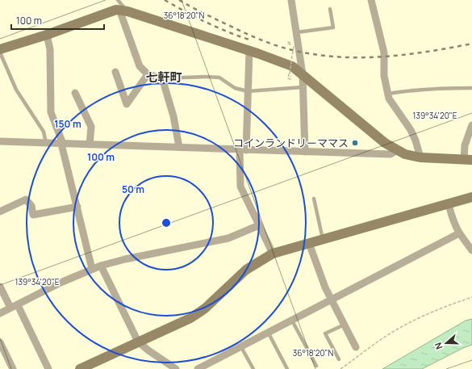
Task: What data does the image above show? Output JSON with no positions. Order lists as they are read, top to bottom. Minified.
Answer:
{"districts":["七軒町"],"places":["コインランドリーママス"],"scale_bar":"100 m","north":"left","coordinates":["36°18'20\"N","139°34'20\"E"],"rings":["150 m","100 m","50 m"]}
